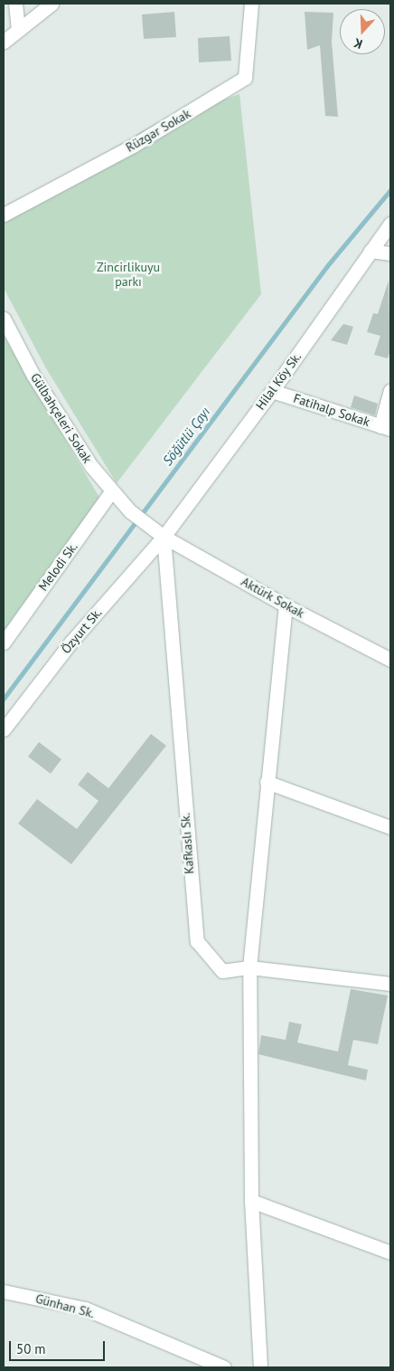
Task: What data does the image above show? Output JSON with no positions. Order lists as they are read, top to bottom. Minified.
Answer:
{"streets":{"street":["Rüzgar Sokak","Hilal Köy Sk.","Fatihalp Sokak","Gülbahçeleri Sokak","Melodi Sk.","Aktürk Sokak","Özyurt Sk.","Kafkaslı Sk.","Günhan Sk."]},"crossings":[["Hilal Köy Sk.","Fatihalp Sokak"],["Hilal Köy Sk.","Aktürk Sokak"],["Hilal Köy Sk.","Özyurt Sk."],["Hilal Köy Sk.","Kafkaslı Sk."],["Gülbahçeleri Sokak","Melodi Sk."],["Gülbahçeleri Sokak","Aktürk Sokak"],["Aktürk Sokak","Özyurt Sk."],["Aktürk Sokak","Kafkaslı Sk."],["Özyurt Sk.","Kafkaslı Sk."]],"water":["Söğütlü Çayı"],"parks":["Zincirlikuyu parkı"],"scale_bar":"50 m","north":"bottom"}
